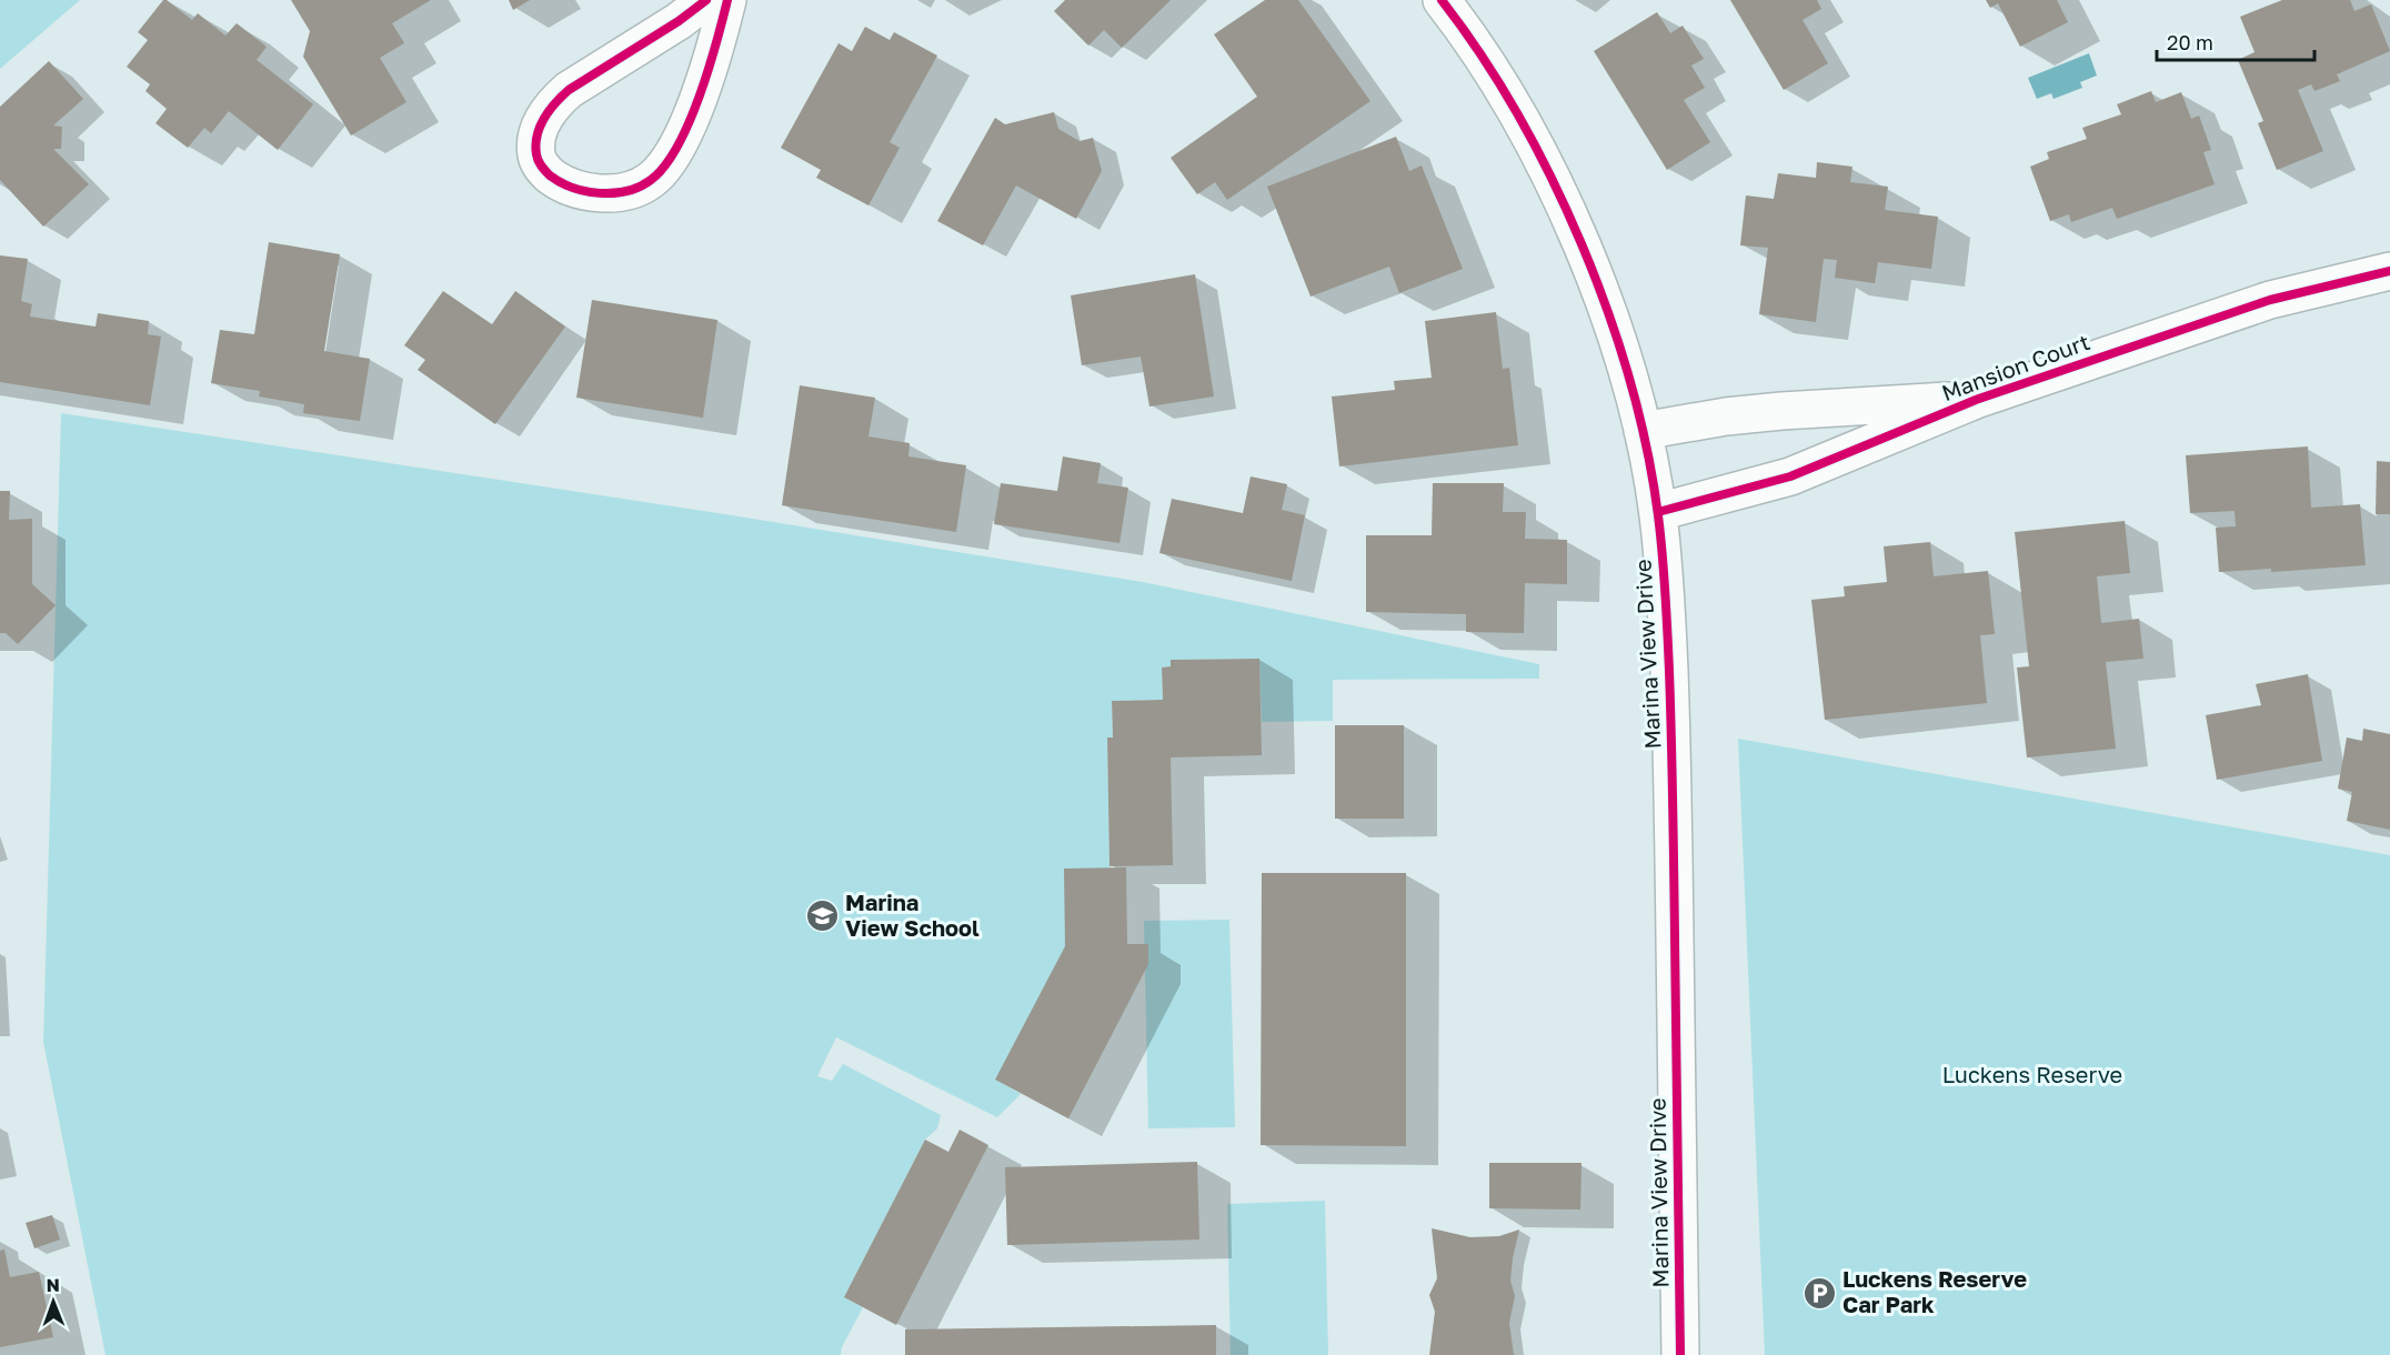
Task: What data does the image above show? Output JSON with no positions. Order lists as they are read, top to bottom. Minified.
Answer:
{"streets":{"street":["Mansion Court","Marina View Drive"]},"crossings":[["Mansion Court","Marina View Drive"]],"parks":["Luckens Reserve"],"places":{"school or university":["Marina View School"],"parking":["Luckens Reserve Car Park"]},"scale_bar":"20 m","north":"top"}
